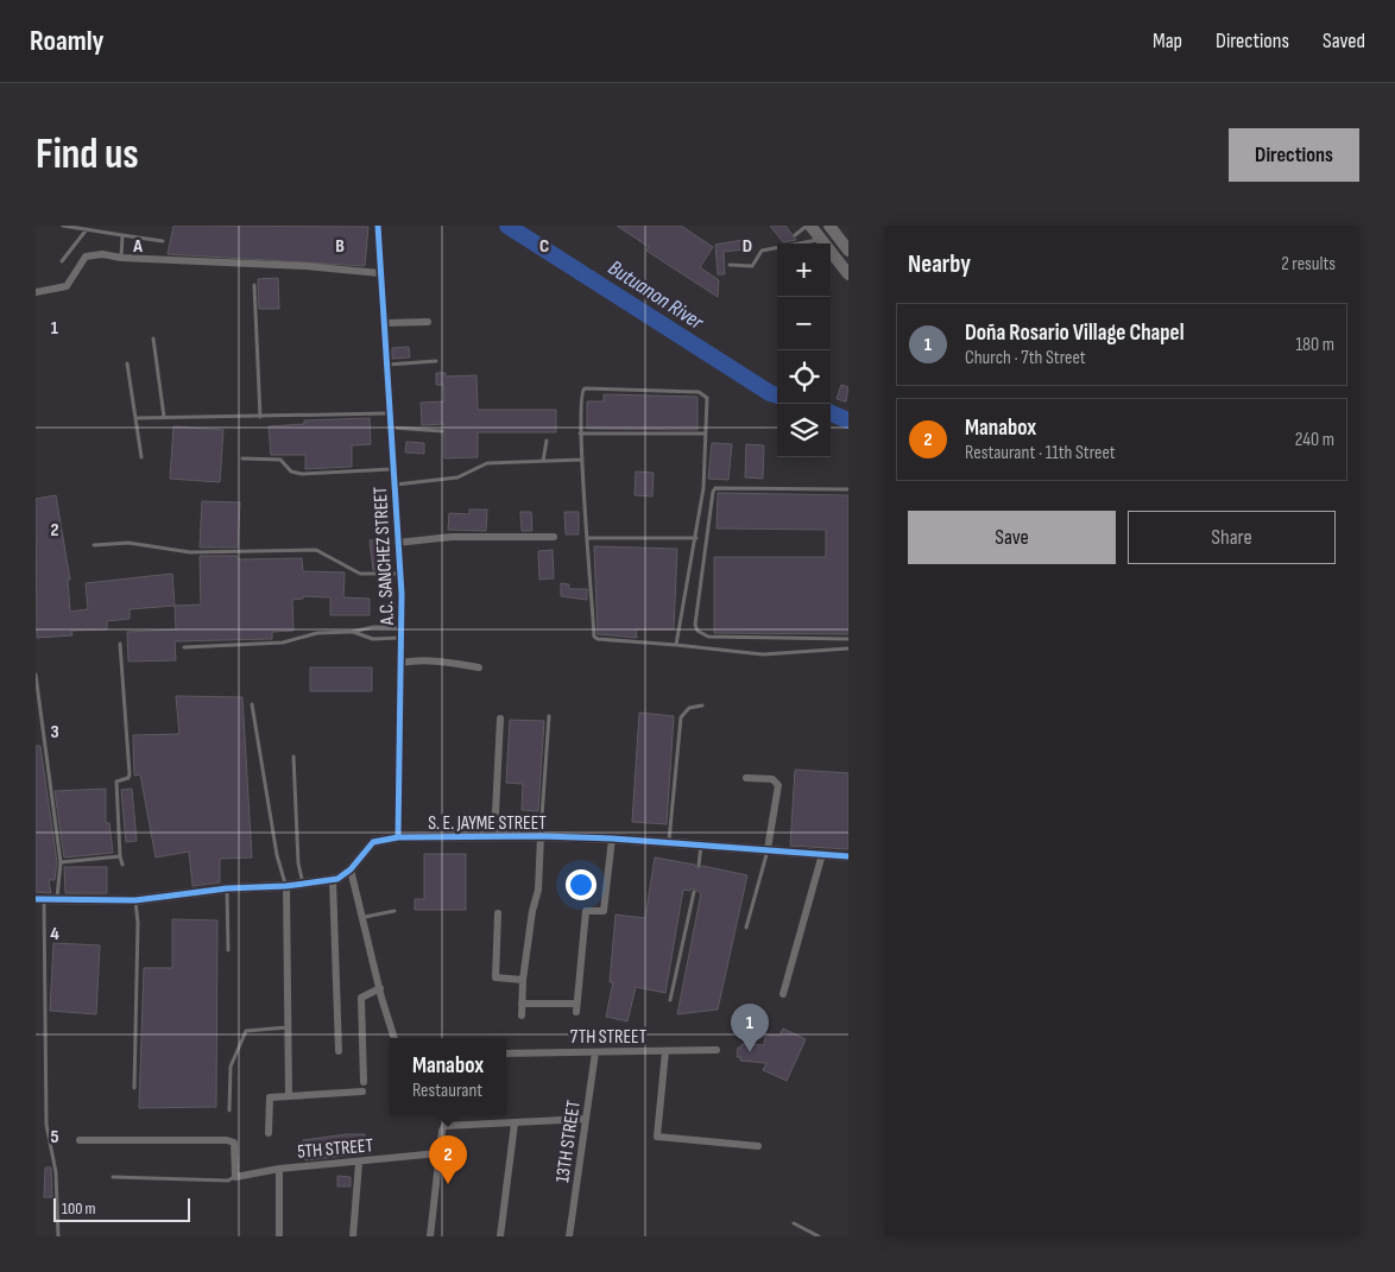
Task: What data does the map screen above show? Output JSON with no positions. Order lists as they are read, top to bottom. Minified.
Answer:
{"streets":{"street":["A.C. SANCHEZ STREET","S. E. JAYME STREET","7TH STREET","13TH STREET","5TH STREET"]},"crossings":[["A.C. SANCHEZ STREET","S. E. JAYME STREET"],["7TH STREET","13TH STREET"]],"water":["Butuanon River"],"scale_bar":"100 m","page":{"header":"Roamly","nav":["Map","Directions","Saved"],"buttons":["Directions",["Save","Share"]],"title":"Find us","heading":["Nearby","2 results"],"map_buttons":["+","−"],"list":[{"mark":"1","name":"Doña Rosario Village Chapel","note":"Church · 7th Street","value":"180 m"},{"mark":"2","name":"Manabox","note":"Restaurant · 11th Street","value":"240 m"}],"pins":["1","2"],"popup":["Manabox","Restaurant"],"scale":"100 m"},"grid":{"columns":["A","B","C","D"],"rows":["1","2","3","4","5"]}}
